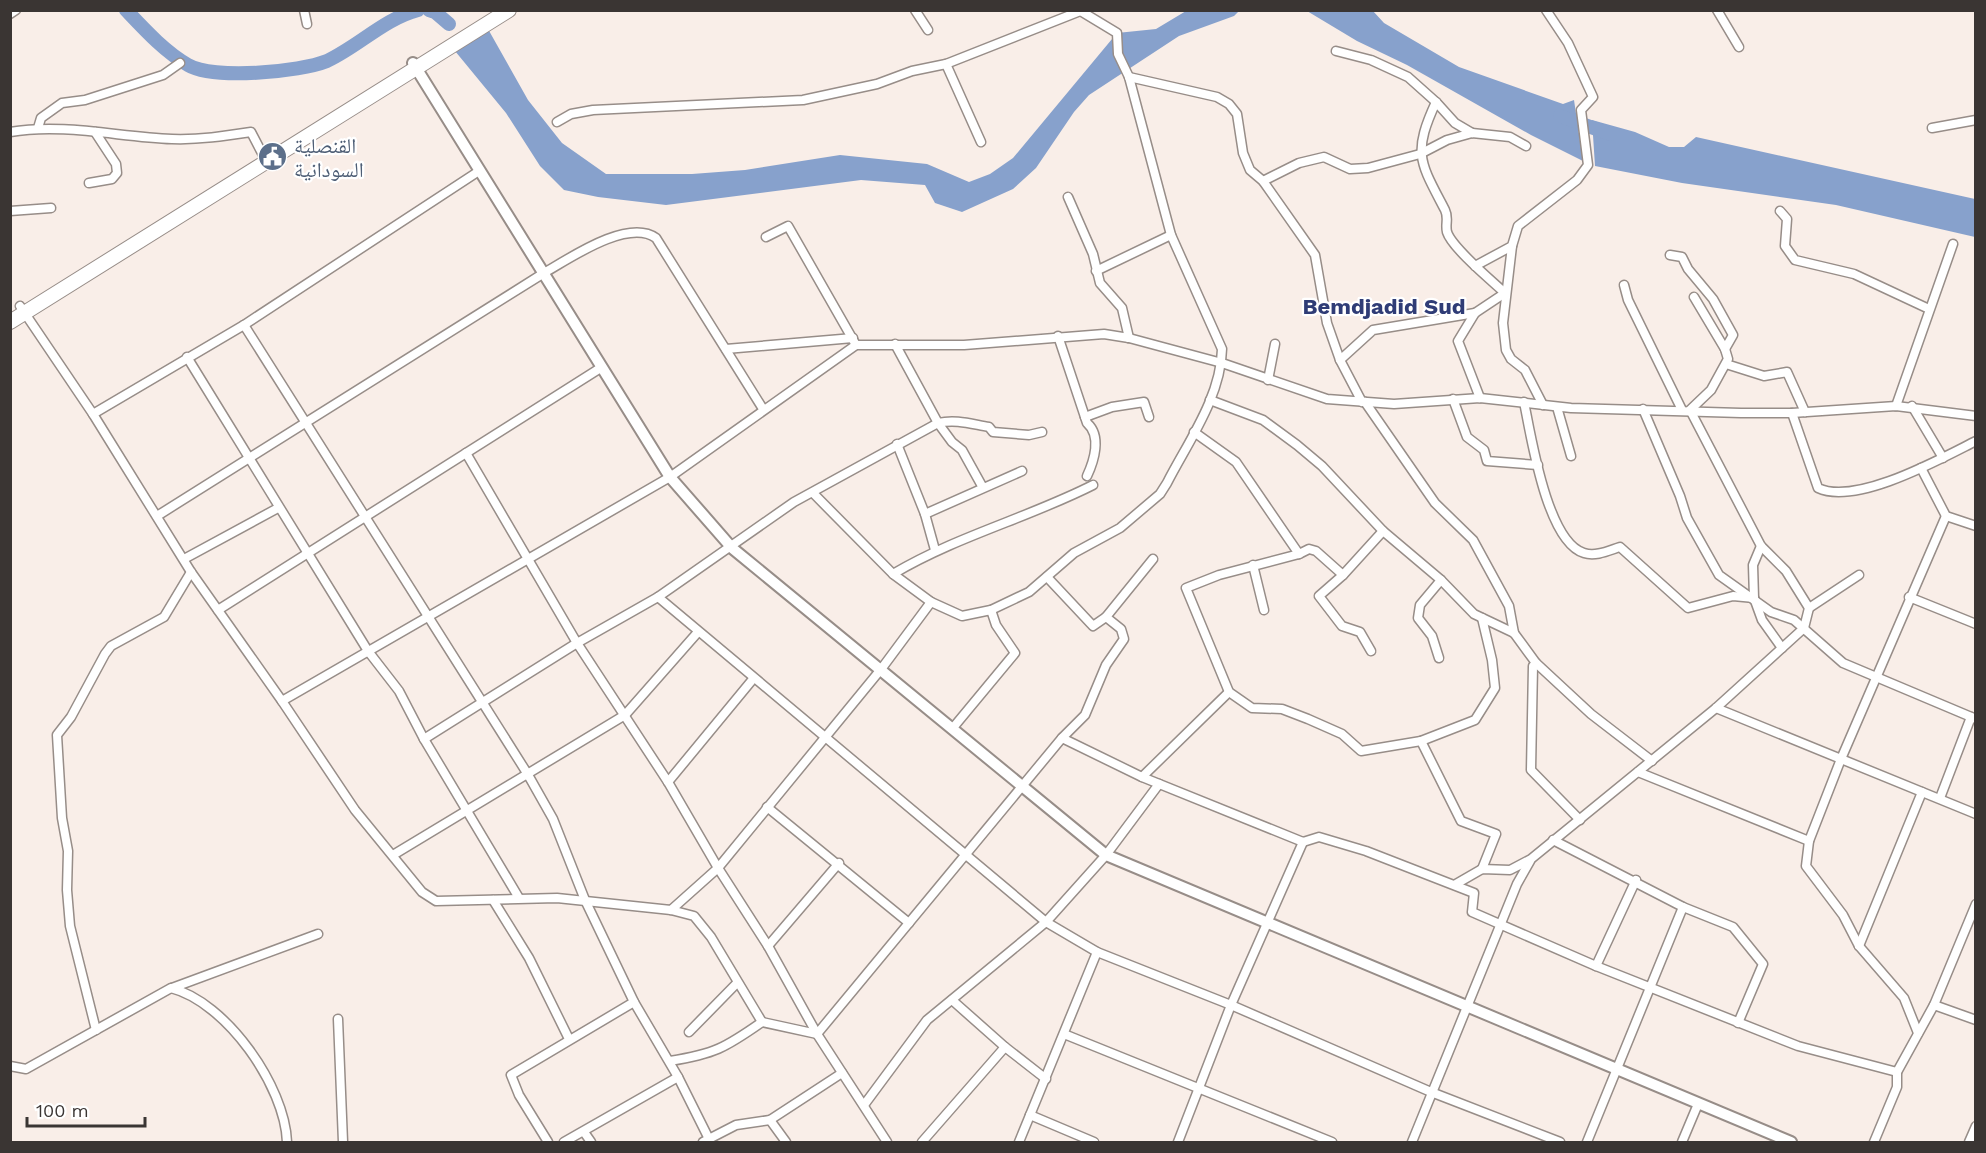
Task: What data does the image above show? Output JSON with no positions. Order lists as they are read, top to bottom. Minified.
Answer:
{"districts":["Bemdjadid Sud"],"places":{"public building":["القنصلية السودانية"]},"scale_bar":"100 m"}
